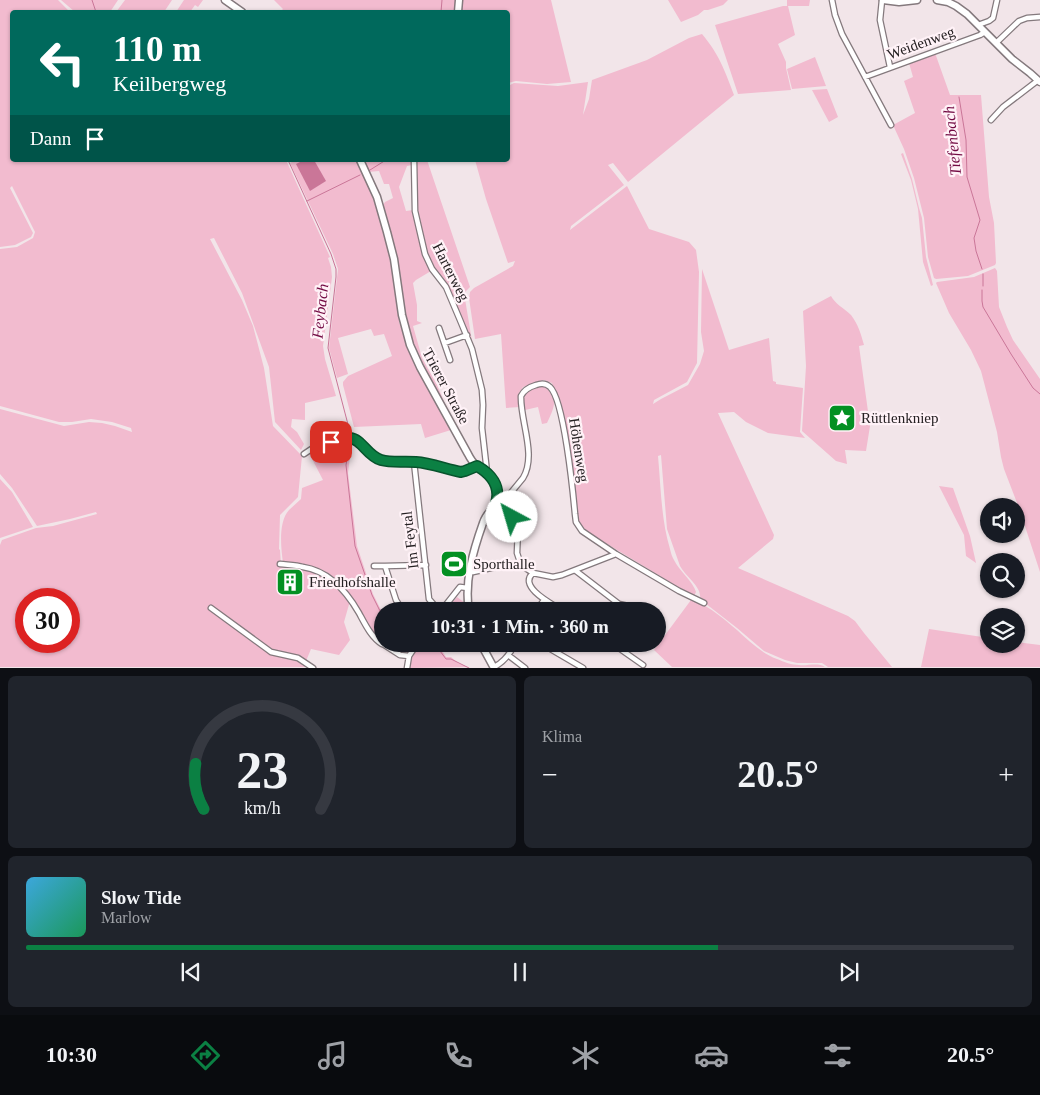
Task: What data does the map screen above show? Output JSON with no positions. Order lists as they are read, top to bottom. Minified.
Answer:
{"streets":{"main road":["Trierer Straße"],"street":["Weidenweg","Harterweg","Höhenweg","Im Feytal"]},"crossings":[["Harterweg","Trierer Straße"]],"water":["Tiefenbach","Feybach"],"places":{"place":["Rüttlenkniep"],"sports":["Sporthalle"],"building":["Friedhofshalle"]},"page":{"turn":["110 m","Keilbergweg"],"then":"Dann","limit":"30","trip":"10:31 · 1 Min. · 360 m","tile":"Klima","heat":["−","20.5°","+"],"song":["Slow Tide","Marlow"],"tabs":["10:30","20.5°"],"gauge":["23","km/h"]}}
